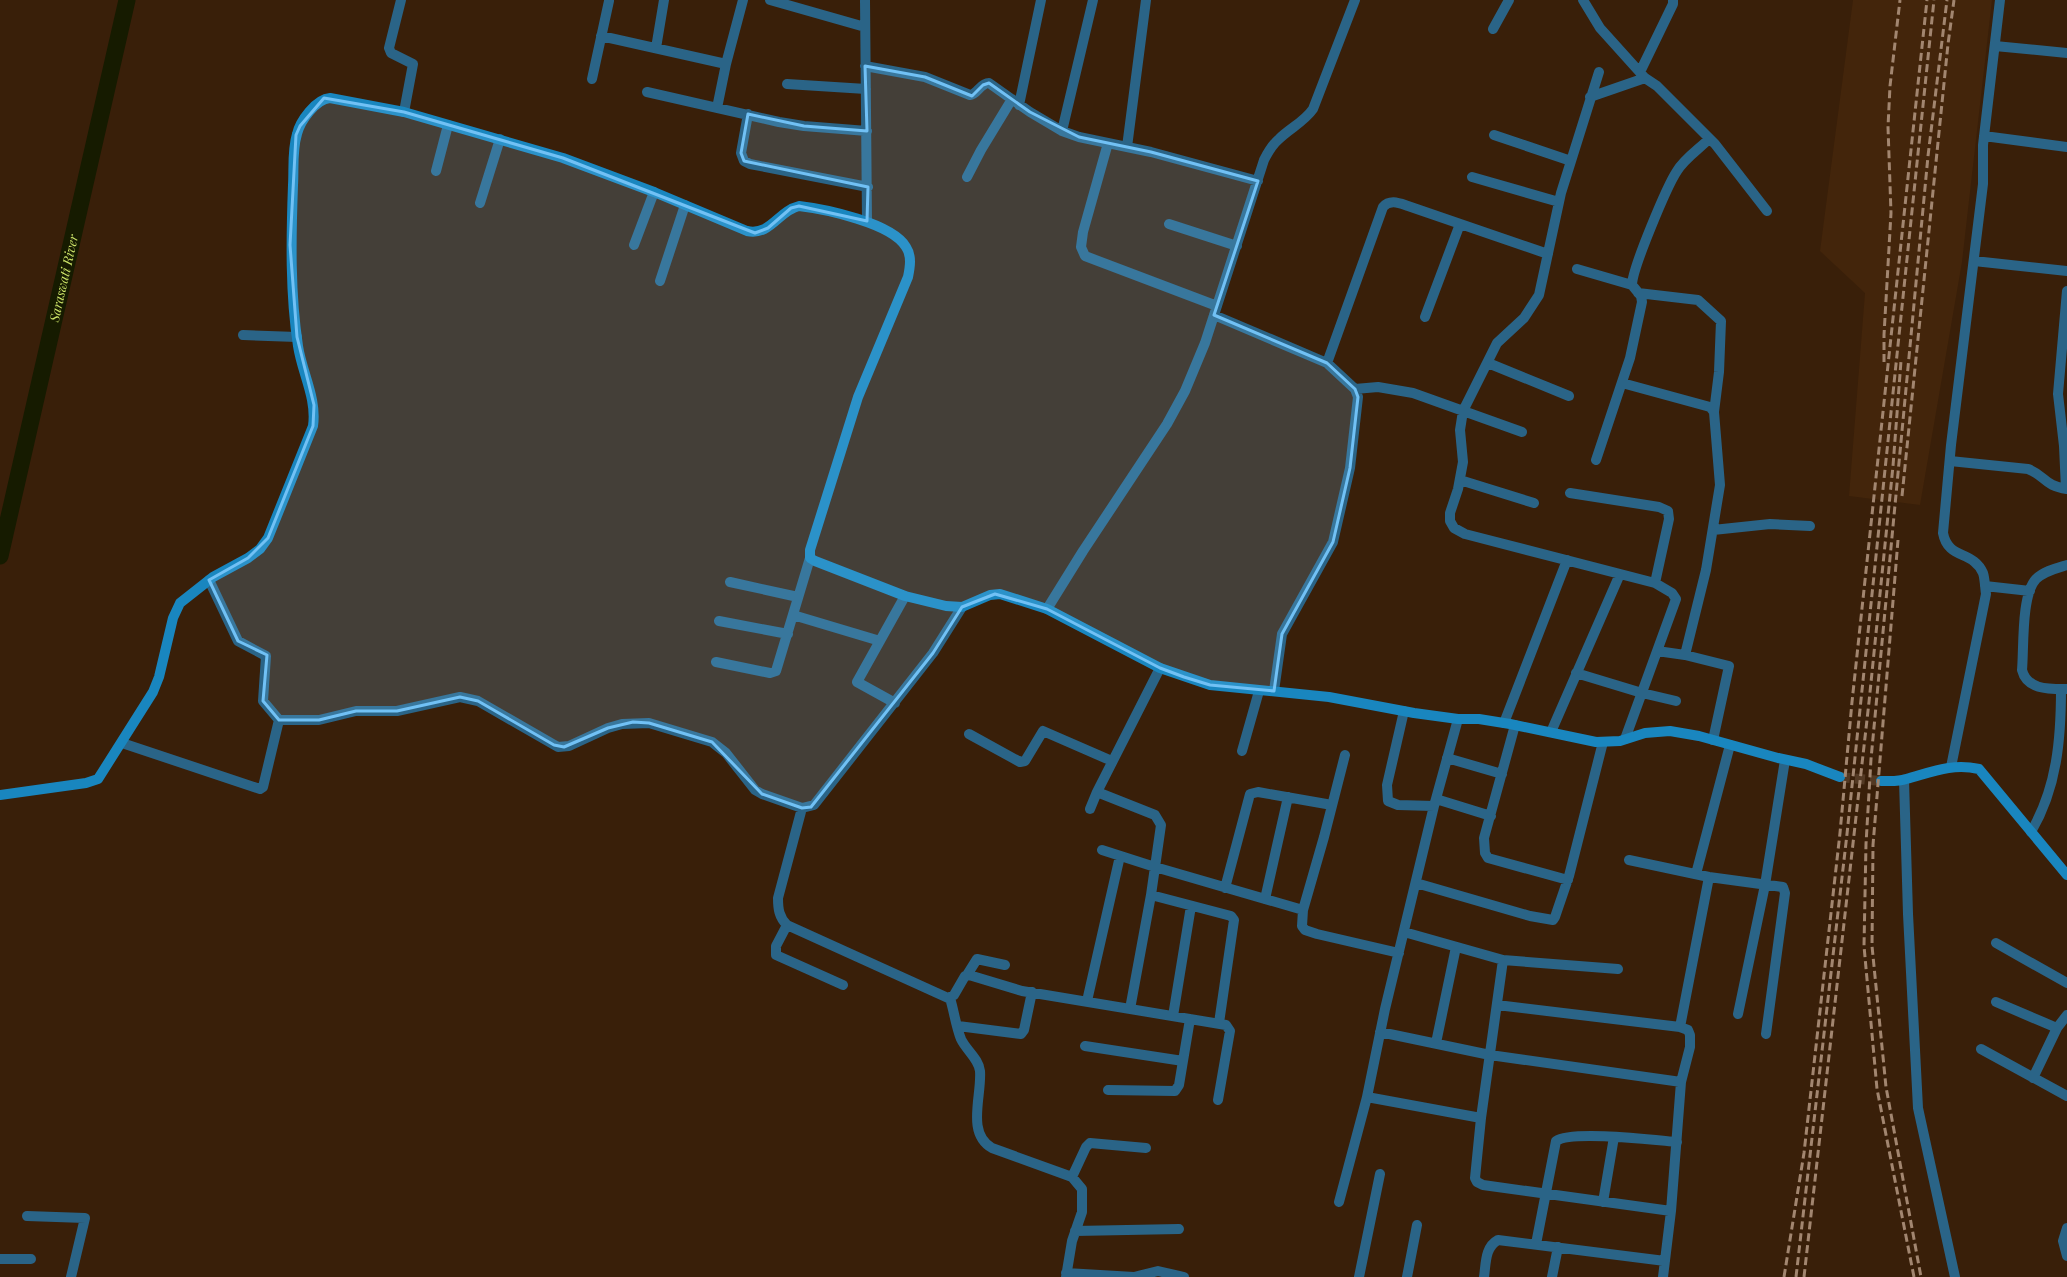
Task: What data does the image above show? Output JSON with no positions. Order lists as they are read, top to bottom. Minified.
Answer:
{"water":["Saraswati River"]}
